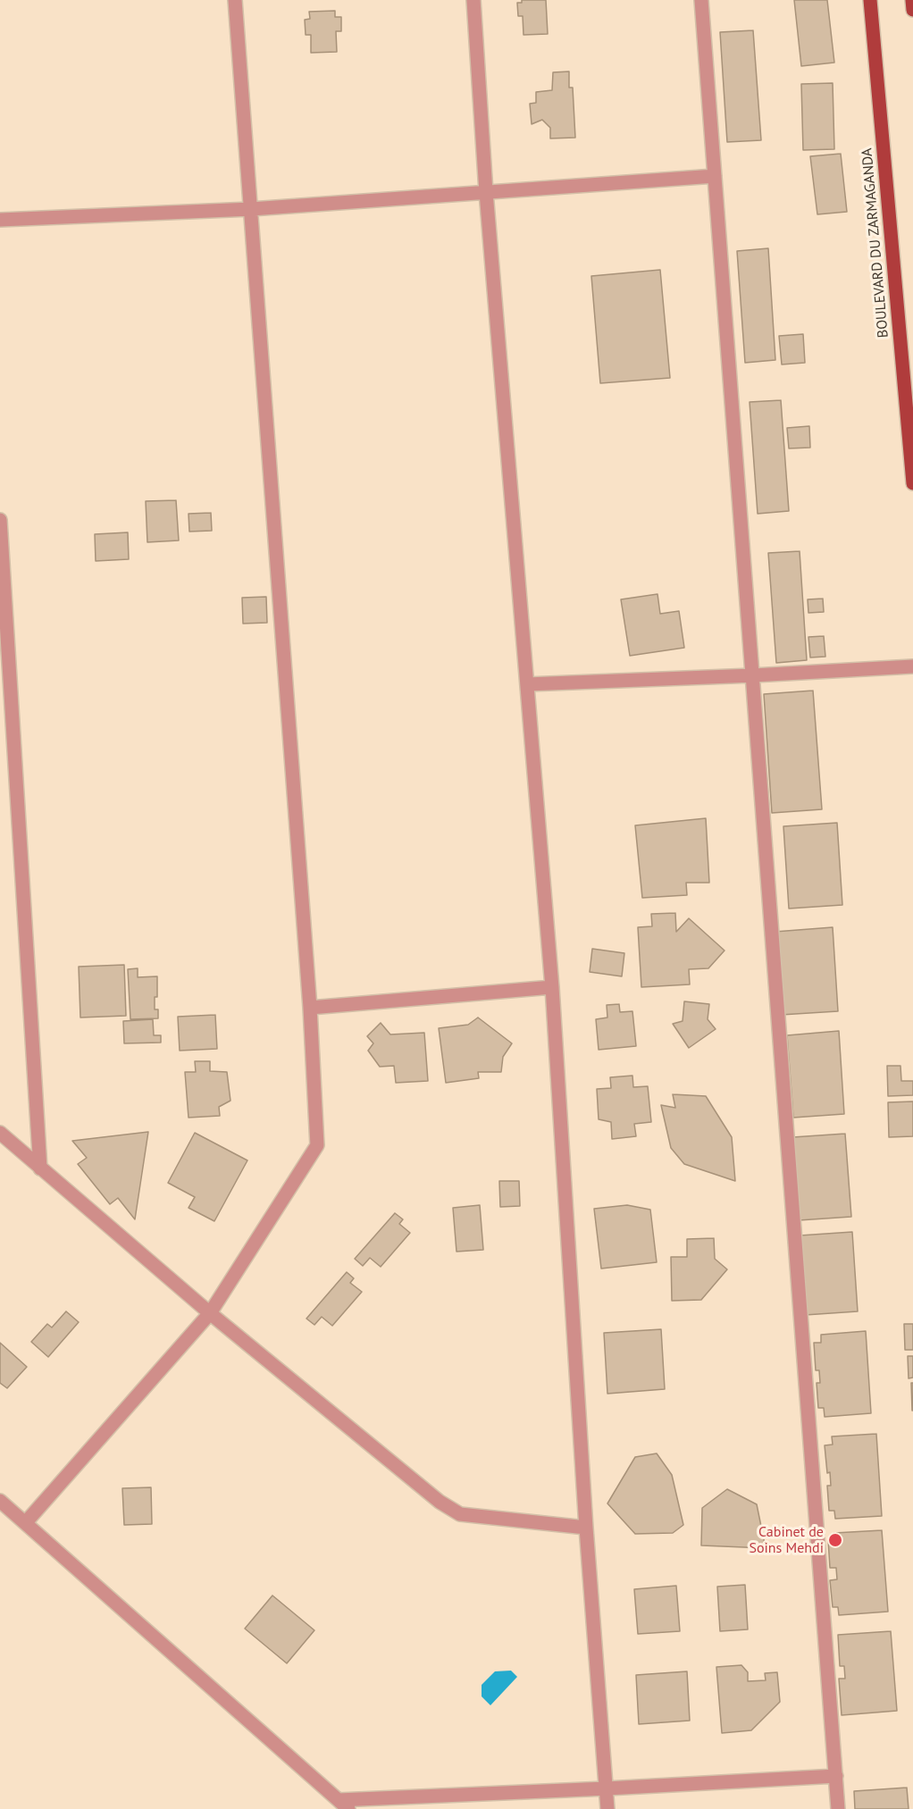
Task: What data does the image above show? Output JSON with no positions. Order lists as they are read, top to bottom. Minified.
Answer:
{"streets":{"main road":["BOULEVARD DU ZARMAGANDA"]},"places":["Cabinet de Soins Mehdi"]}
